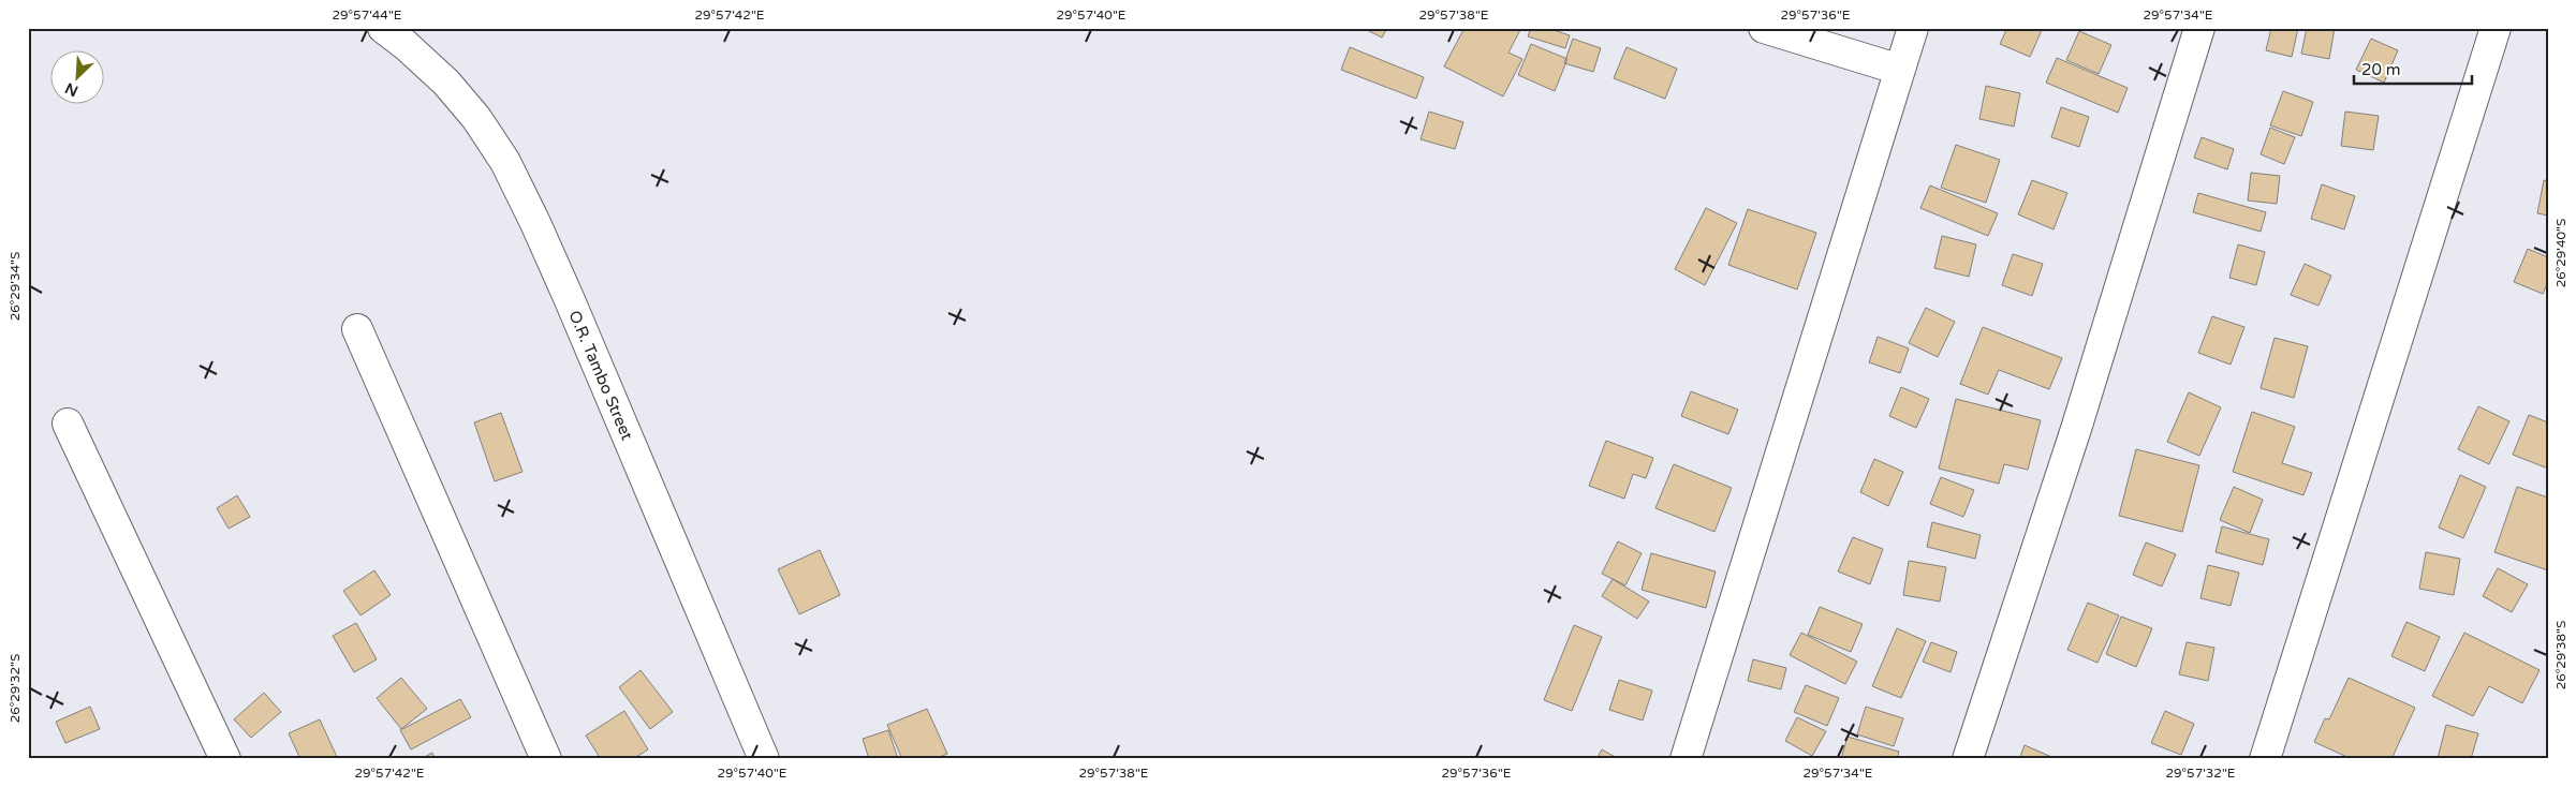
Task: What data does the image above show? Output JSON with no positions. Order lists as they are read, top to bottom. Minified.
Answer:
{"streets":{"street":["O.R. Tambo Street"]},"scale_bar":"20 m","north":"bottom left","coordinates":["29°57'44\"E","29°57'42\"E","29°57'40\"E","29°57'38\"E","29°57'36\"E","29°57'34\"E","26°29'40\"S","26°29'34\"S","26°29'38\"S","26°29'32\"S","29°57'32\"E"]}
